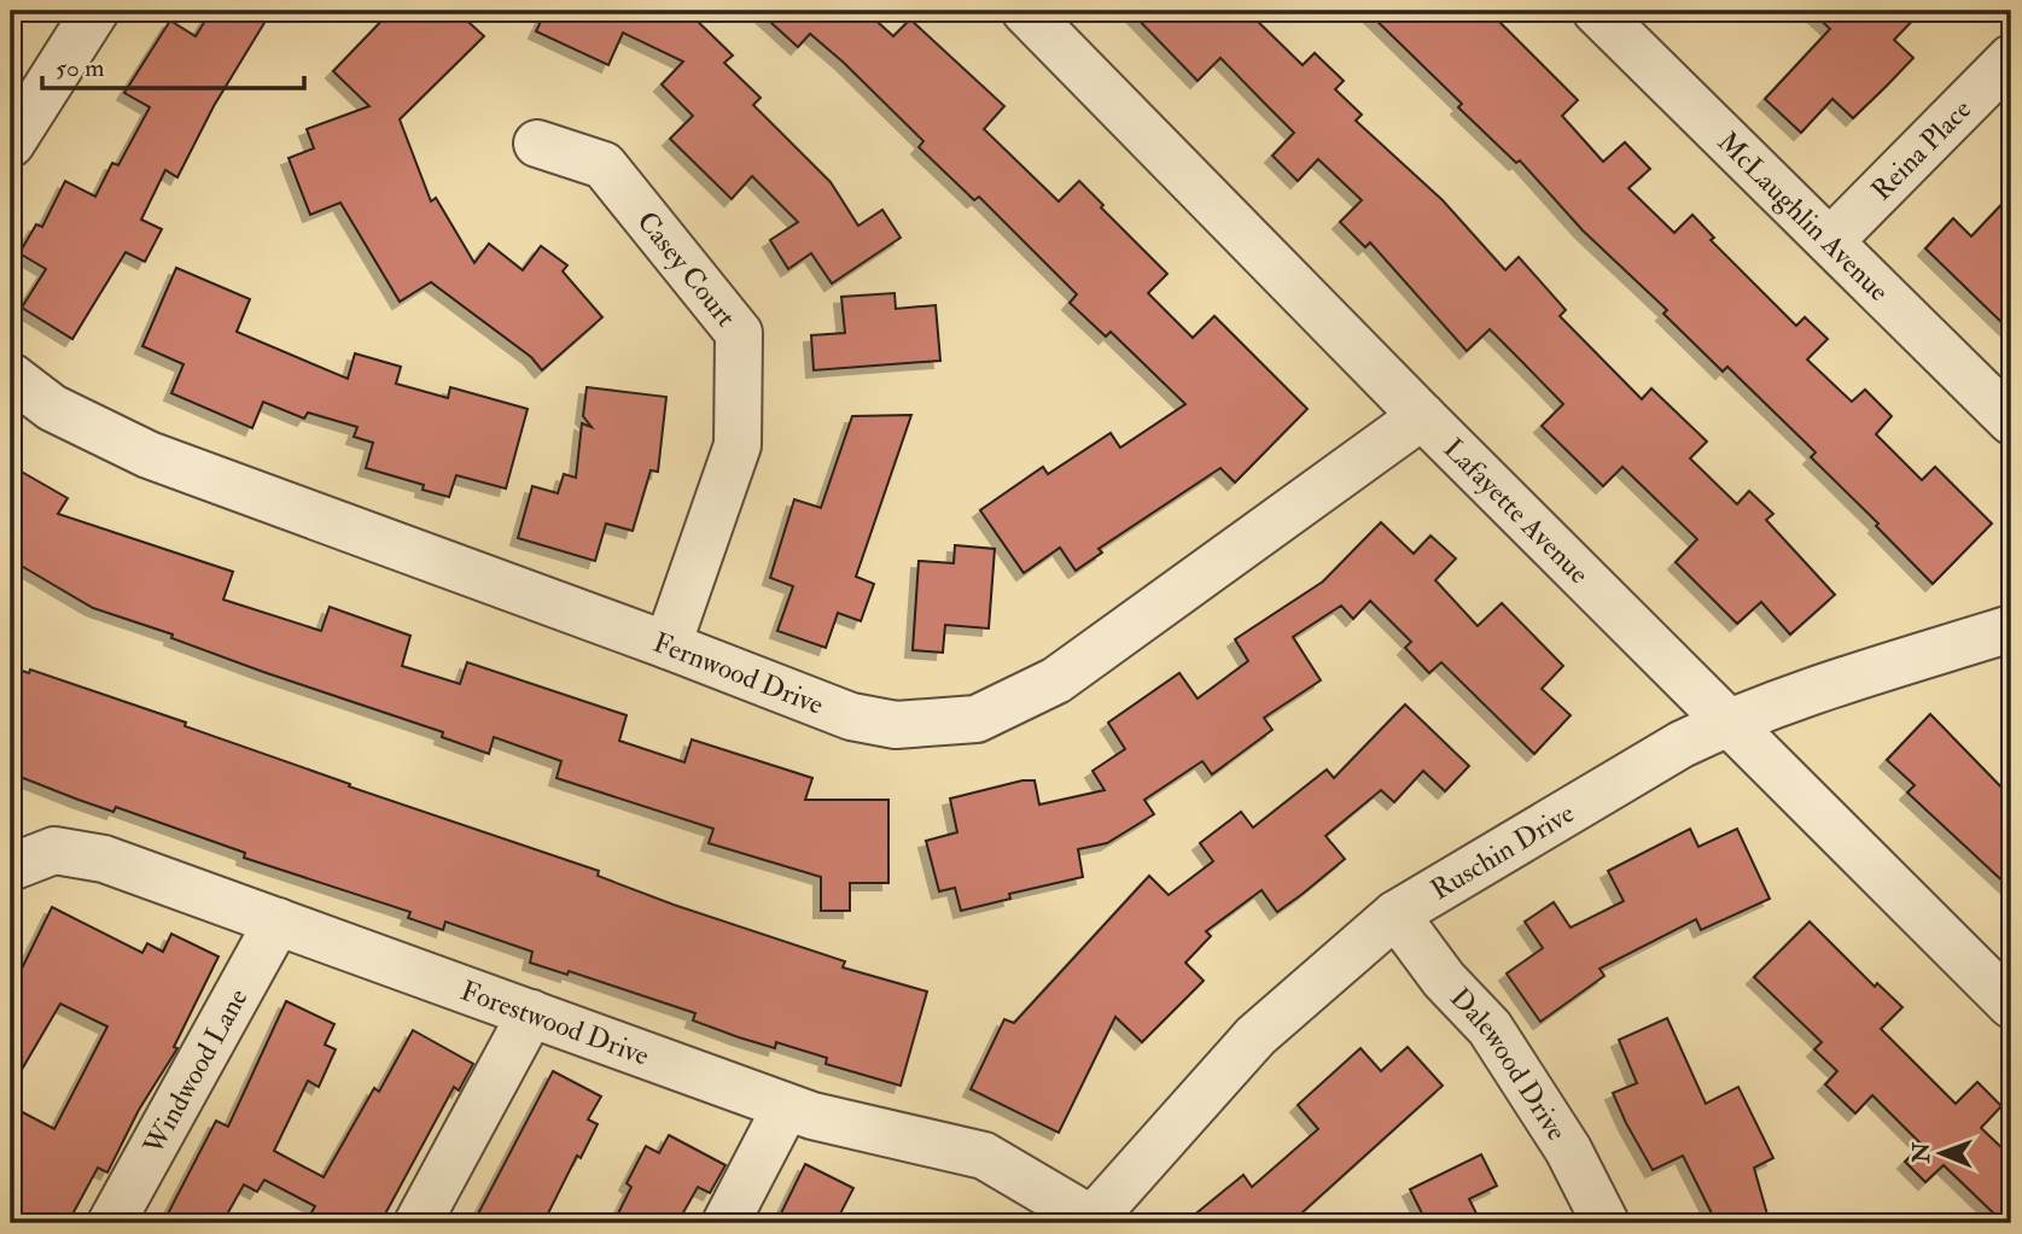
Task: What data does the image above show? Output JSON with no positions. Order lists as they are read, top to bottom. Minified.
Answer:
{"streets":{"street":["Reina Place","McLaughlin Avenue","Casey Court","Lafayette Avenue","Fernwood Drive","Ruschin Drive","Forestwood Drive","Dalewood Drive","Windwood Lane"]},"crossings":[["Reina Place","McLaughlin Avenue"],["Casey Court","Fernwood Drive"],["Lafayette Avenue","Fernwood Drive"],["Lafayette Avenue","Ruschin Drive"],["Ruschin Drive","Forestwood Drive"],["Ruschin Drive","Dalewood Drive"],["Forestwood Drive","Windwood Lane"]],"scale_bar":"50 m","north":"left"}
